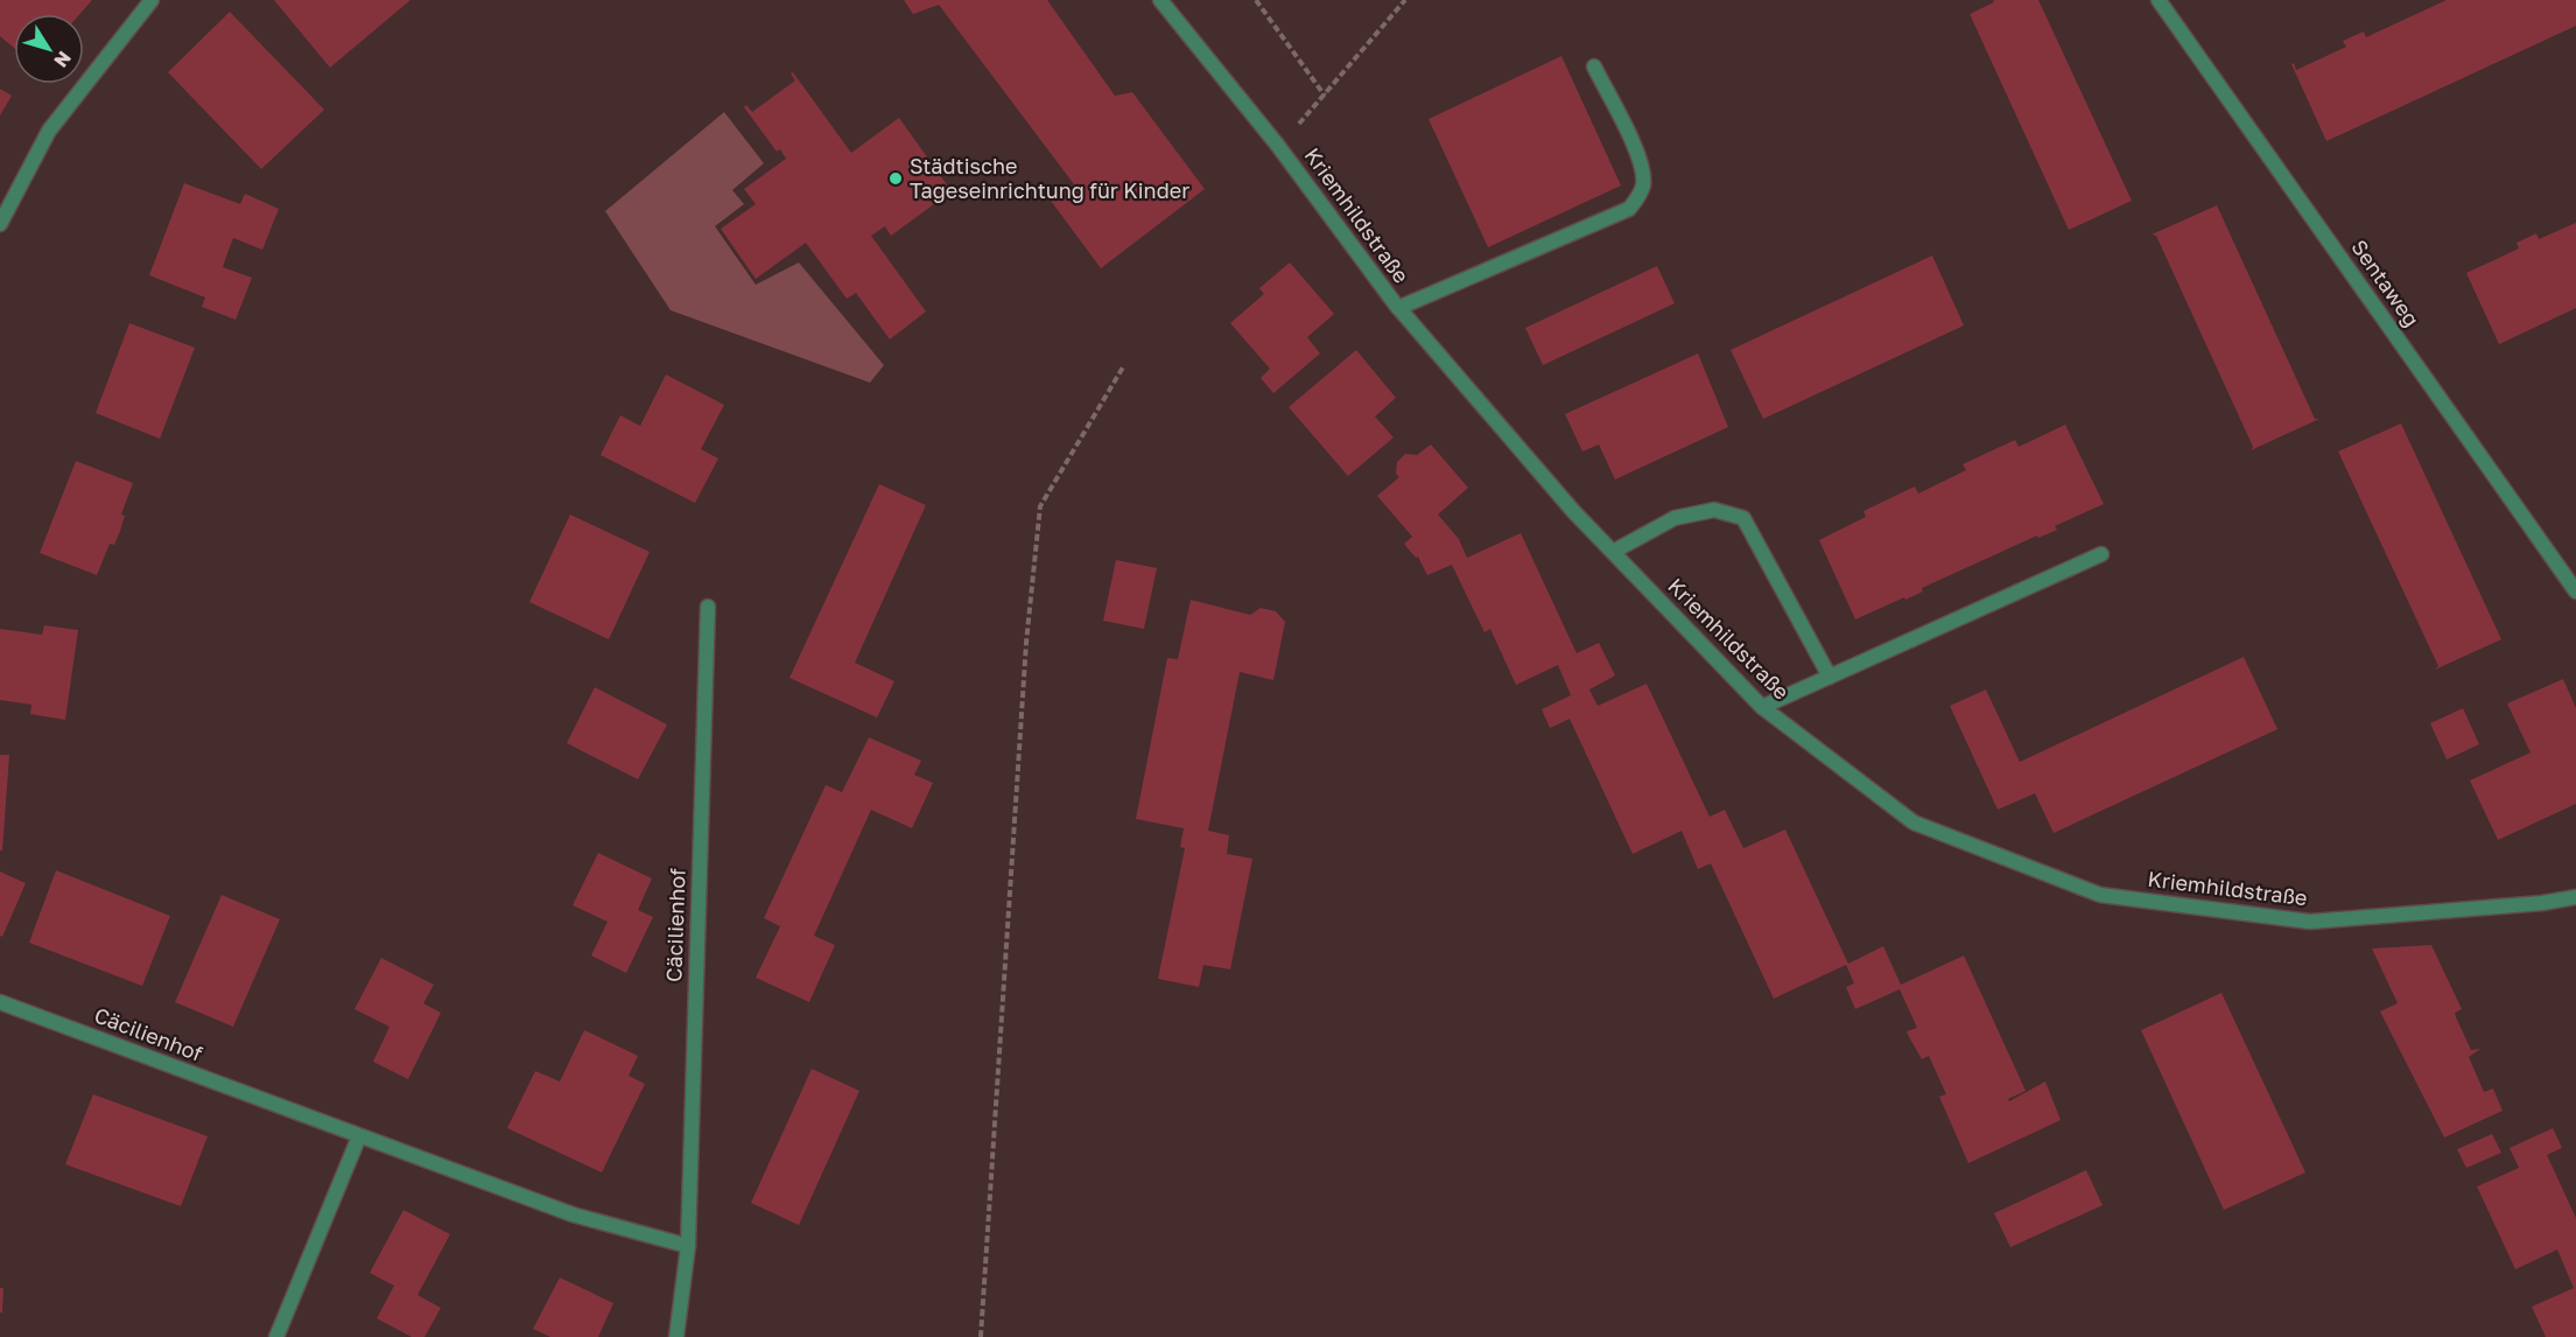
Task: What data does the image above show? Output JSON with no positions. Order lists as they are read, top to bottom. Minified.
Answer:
{"streets":{"street":["Kriemhildstraße","Sentaweg","Cäcilienhof"]},"places":["Städtische Tageseinrichtung für Kinder"],"north":"bottom right"}
